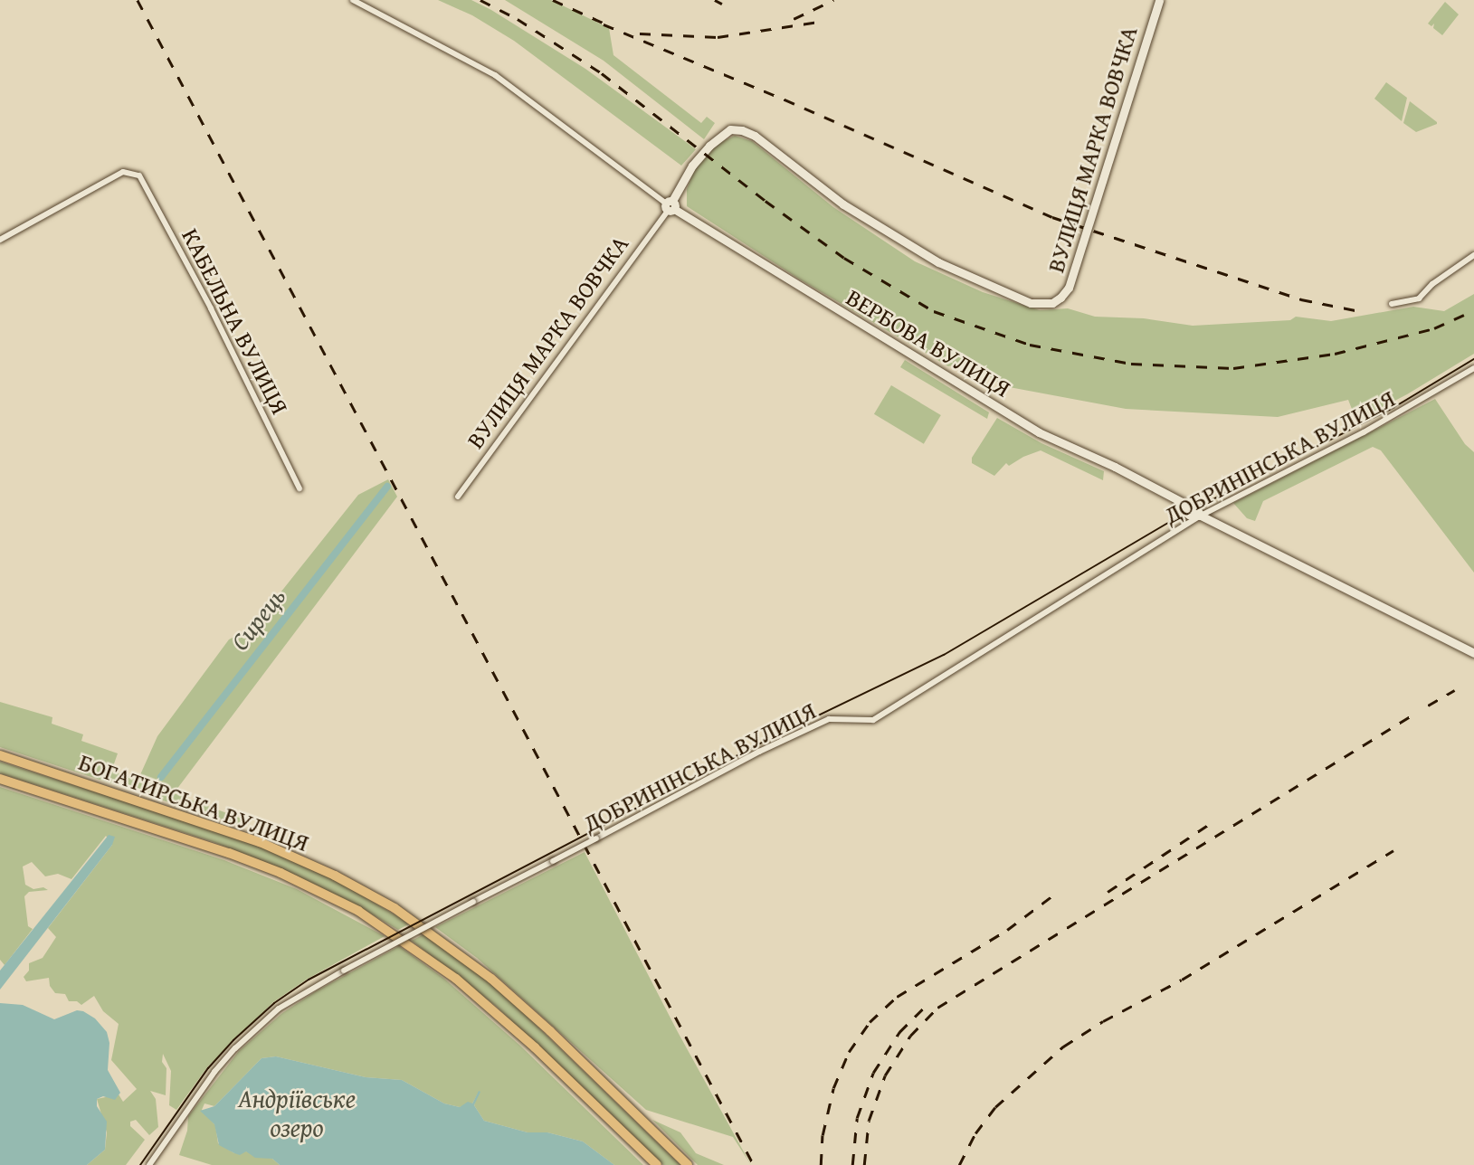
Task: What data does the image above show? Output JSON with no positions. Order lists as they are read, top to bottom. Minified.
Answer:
{"streets":{"main road":["ВУЛИЦЯ МАРКА ВОВЧКА","ВЕРБОВА ВУЛИЦЯ","БОГАТИРСЬКА ВУЛИЦЯ"],"street":["КАБЕЛЬНА ВУЛИЦЯ","ДОБРИНІНСЬКА ВУЛИЦЯ"]},"crossings":[["ВУЛИЦЯ МАРКА ВОВЧКА","ВЕРБОВА ВУЛИЦЯ"],["ВЕРБОВА ВУЛИЦЯ","ДОБРИНІНСЬКА ВУЛИЦЯ"]],"water":["Сирець","Андріївське озеро"]}
